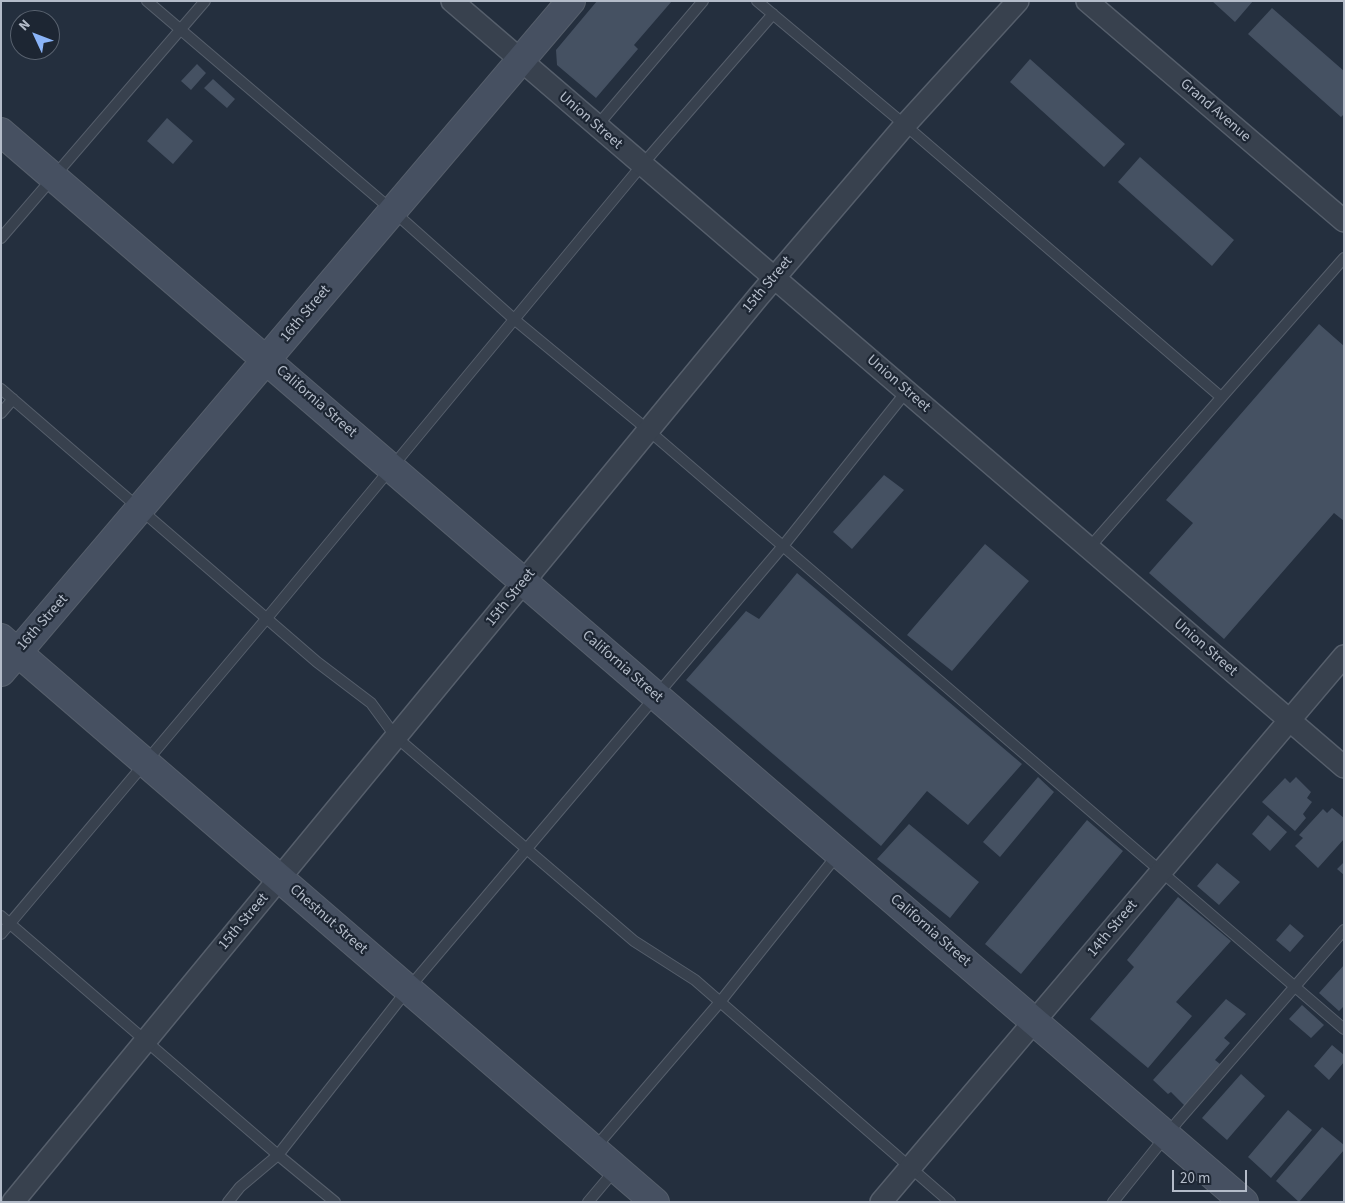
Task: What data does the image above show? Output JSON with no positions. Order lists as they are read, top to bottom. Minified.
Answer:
{"streets":{"street":["Grand Avenue","Union Street","15th Street","16th Street","California Street","Chestnut Street","14th Street"]},"crossings":[["Union Street","15th Street"],["Union Street","16th Street"],["Union Street","14th Street"],["15th Street","California Street"],["15th Street","Chestnut Street"],["16th Street","California Street"],["16th Street","Chestnut Street"],["California Street","14th Street"]],"scale_bar":"20 m","north":"top left"}
